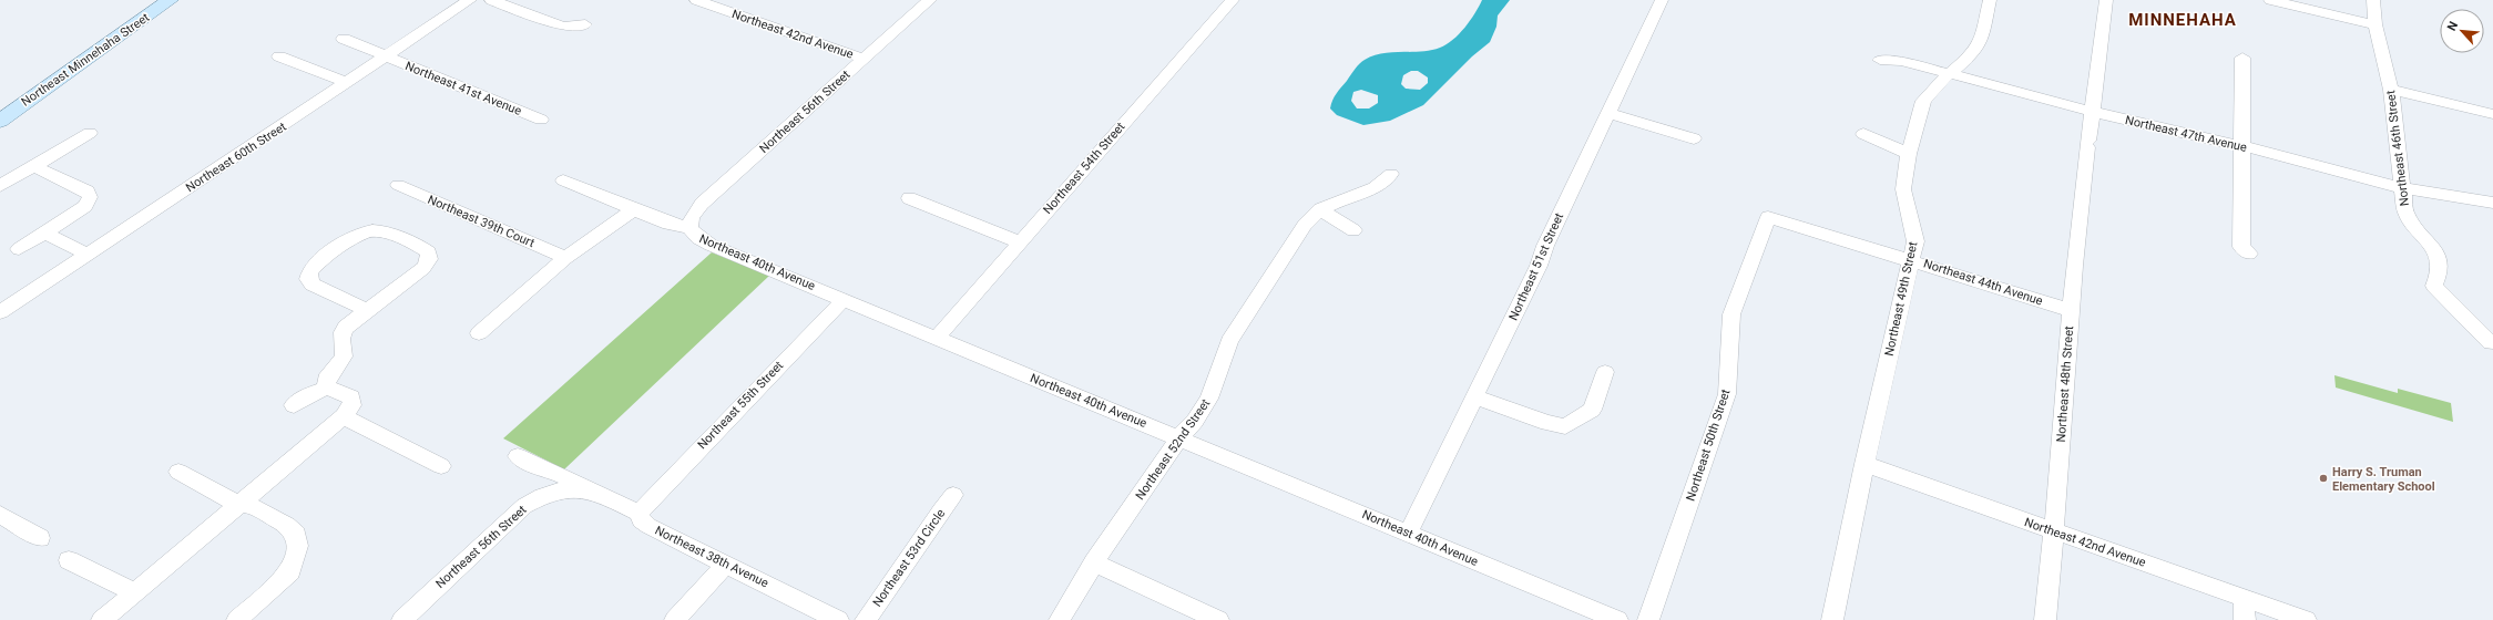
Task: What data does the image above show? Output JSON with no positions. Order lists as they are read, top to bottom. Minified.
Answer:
{"streets":{"main road":["Northeast Minnehaha Street"],"street":["Northeast 42nd Avenue","Northeast 41st Avenue","Northeast 56th Street","Northeast 47th Avenue","Northeast 46th Street","Northeast 60th Street","Northeast 54th Street","Northeast 39th Court","Northeast 40th Avenue","Northeast 51st Street","Northeast 44th Avenue","Northeast 49th Street","Northeast 48th Street","Northeast 55th Street","Northeast 50th Street","Northeast 52nd Street","Northeast 38th Avenue","Northeast 53rd Circle"]},"crossings":[["Northeast 42nd Avenue","Northeast 56th Street"],["Northeast 42nd Avenue","Northeast 49th Street"],["Northeast 42nd Avenue","Northeast 48th Street"],["Northeast 41st Avenue","Northeast 60th Street"],["Northeast 56th Street","Northeast 40th Avenue"],["Northeast 56th Street","Northeast 38th Avenue"],["Northeast 47th Avenue","Northeast 46th Street"],["Northeast 47th Avenue","Northeast 49th Street"],["Northeast 47th Avenue","Northeast 48th Street"],["Northeast 54th Street","Northeast 40th Avenue"],["Northeast 40th Avenue","Northeast 51st Street"],["Northeast 40th Avenue","Northeast 55th Street"],["Northeast 40th Avenue","Northeast 52nd Street"],["Northeast 44th Avenue","Northeast 49th Street"],["Northeast 44th Avenue","Northeast 48th Street"],["Northeast 44th Avenue","Northeast 50th Street"],["Northeast 55th Street","Northeast 38th Avenue"]],"districts":["MINNEHAHA"],"places":["Harry S. Truman Elementary School"],"north":"top left"}
